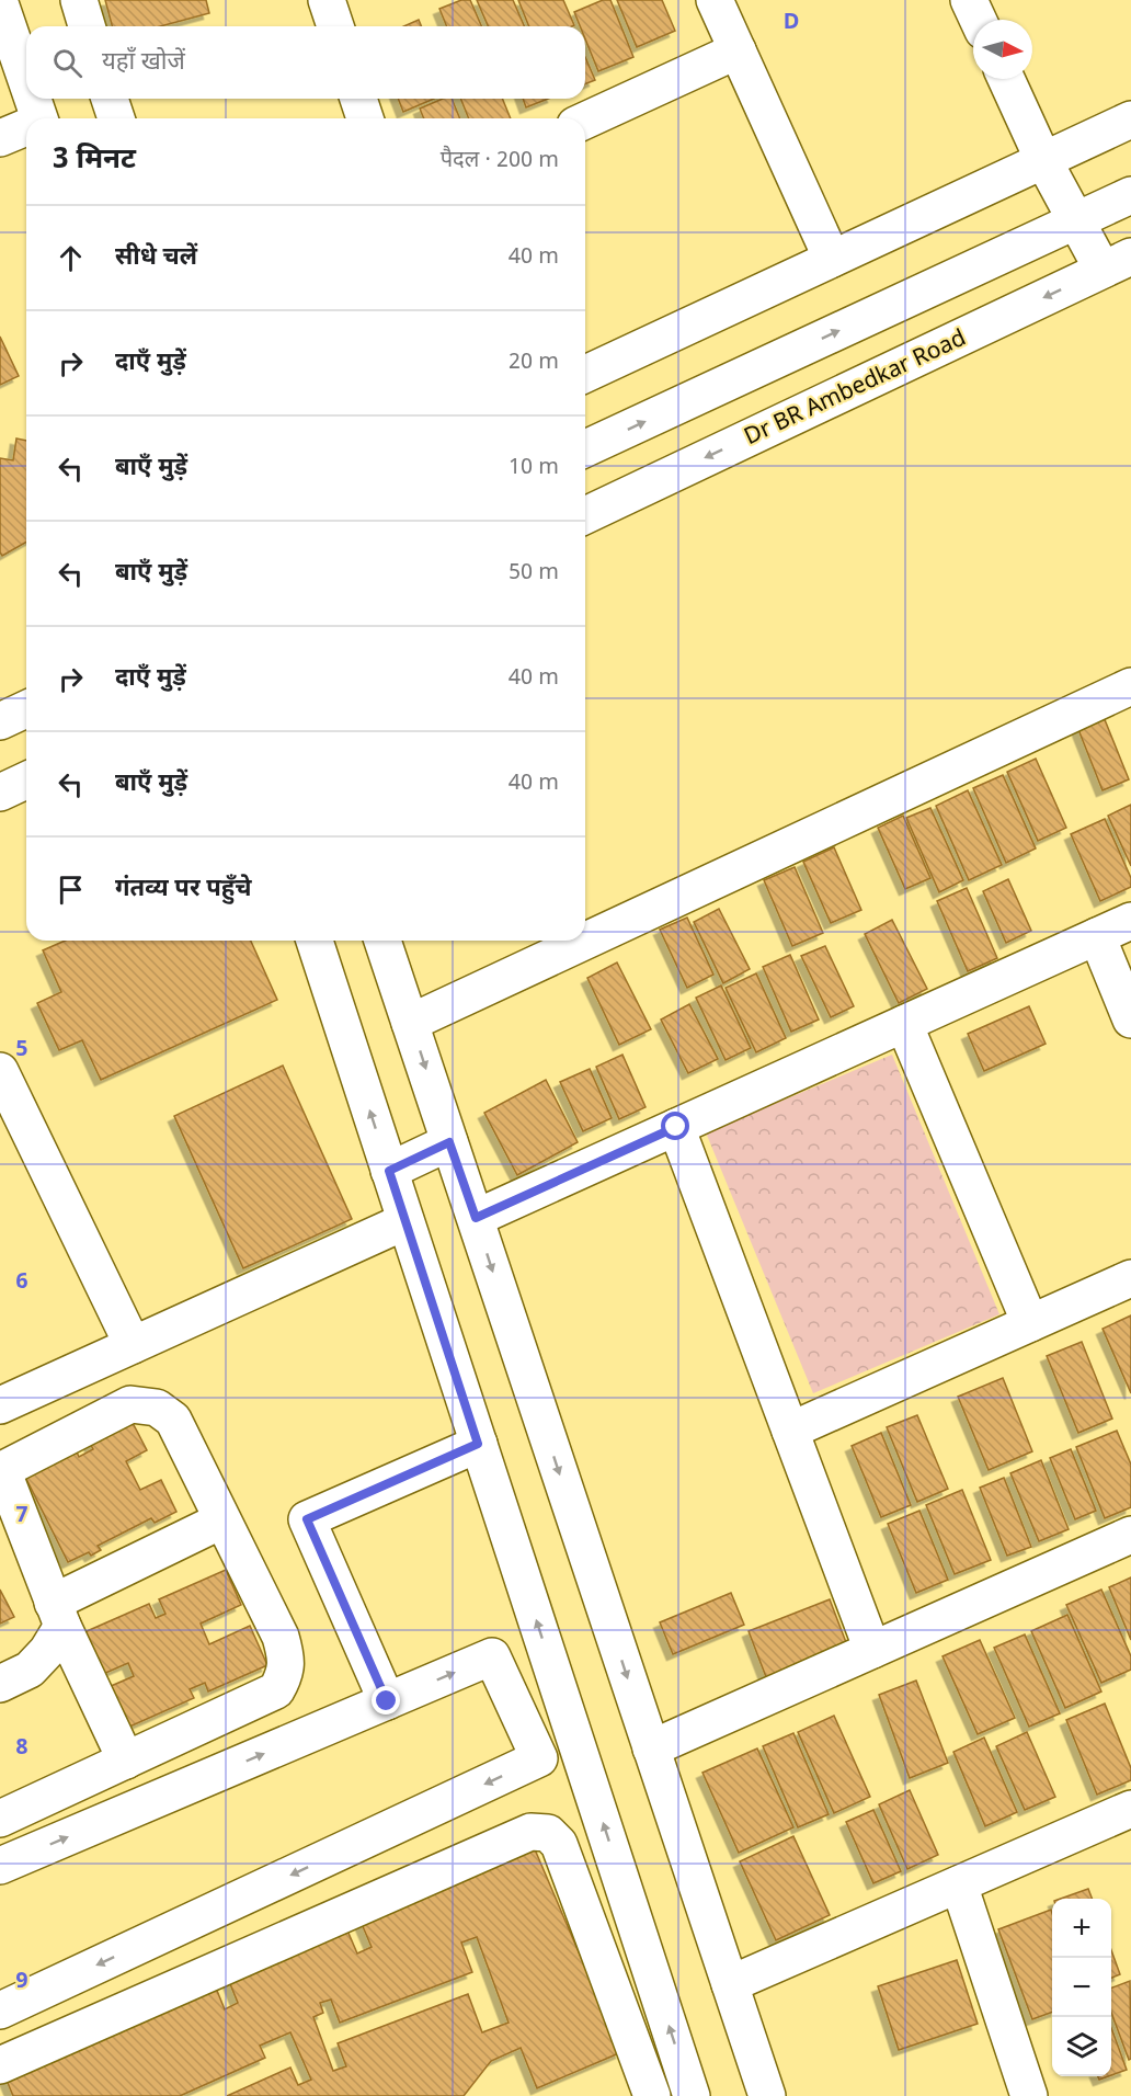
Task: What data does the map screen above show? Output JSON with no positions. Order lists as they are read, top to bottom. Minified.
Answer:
{"streets":{"street":["Dr BR Ambedkar Road"]},"north":"right","page":{"search":"यहाँ खोजें","heading":["3 मिनट","पैदल · 200 m"],"list":[["सीधे चलें","40 m"],["दाएँ मुड़ें","20 m"],["बाएँ मुड़ें","10 m"],["बाएँ मुड़ें","50 m"],["दाएँ मुड़ें","40 m"],["बाएँ मुड़ें","40 m"],"गंतव्य पर पहुँचे"],"map_buttons":["+","−"]},"grid":{"columns":["D"],"rows":["5","6","7","8","9"]}}
